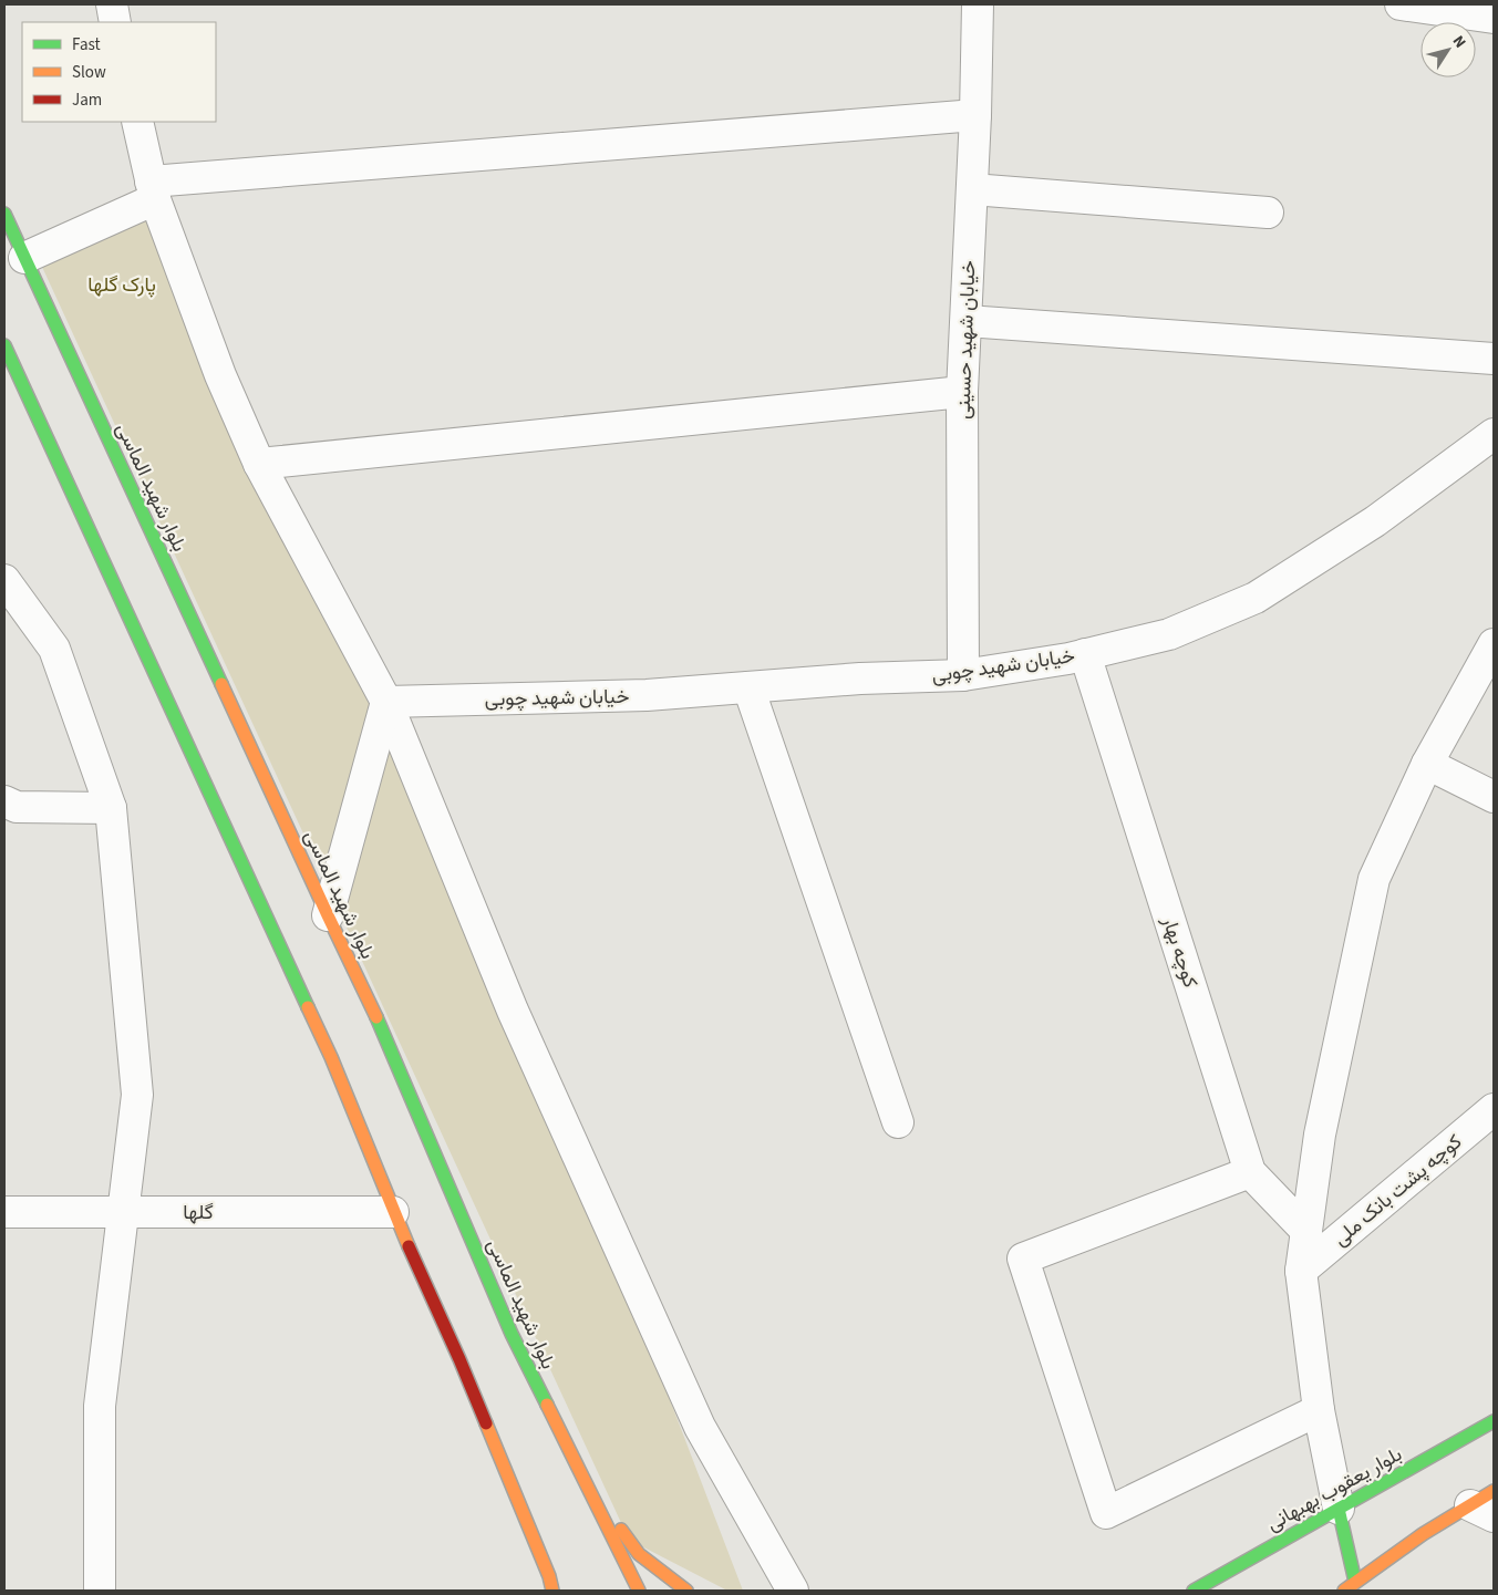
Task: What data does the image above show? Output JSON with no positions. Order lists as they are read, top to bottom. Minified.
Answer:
{"streets":{"main road":["بلوار شهید الماسی","بلوار یعقوب بهبهانی"],"street":["خیابان شهید حسینی","خیابان شهید چوبی","کوچه بهار","کوچه پشت بانک ملی","گلها"]},"crossings":[["خیابان شهید حسینی","خیابان شهید چوبی"],["خیابان شهید چوبی","کوچه بهار"]],"parks":["پارک گلها"],"legend":["Fast","Slow","Jam"],"north":"top right"}
